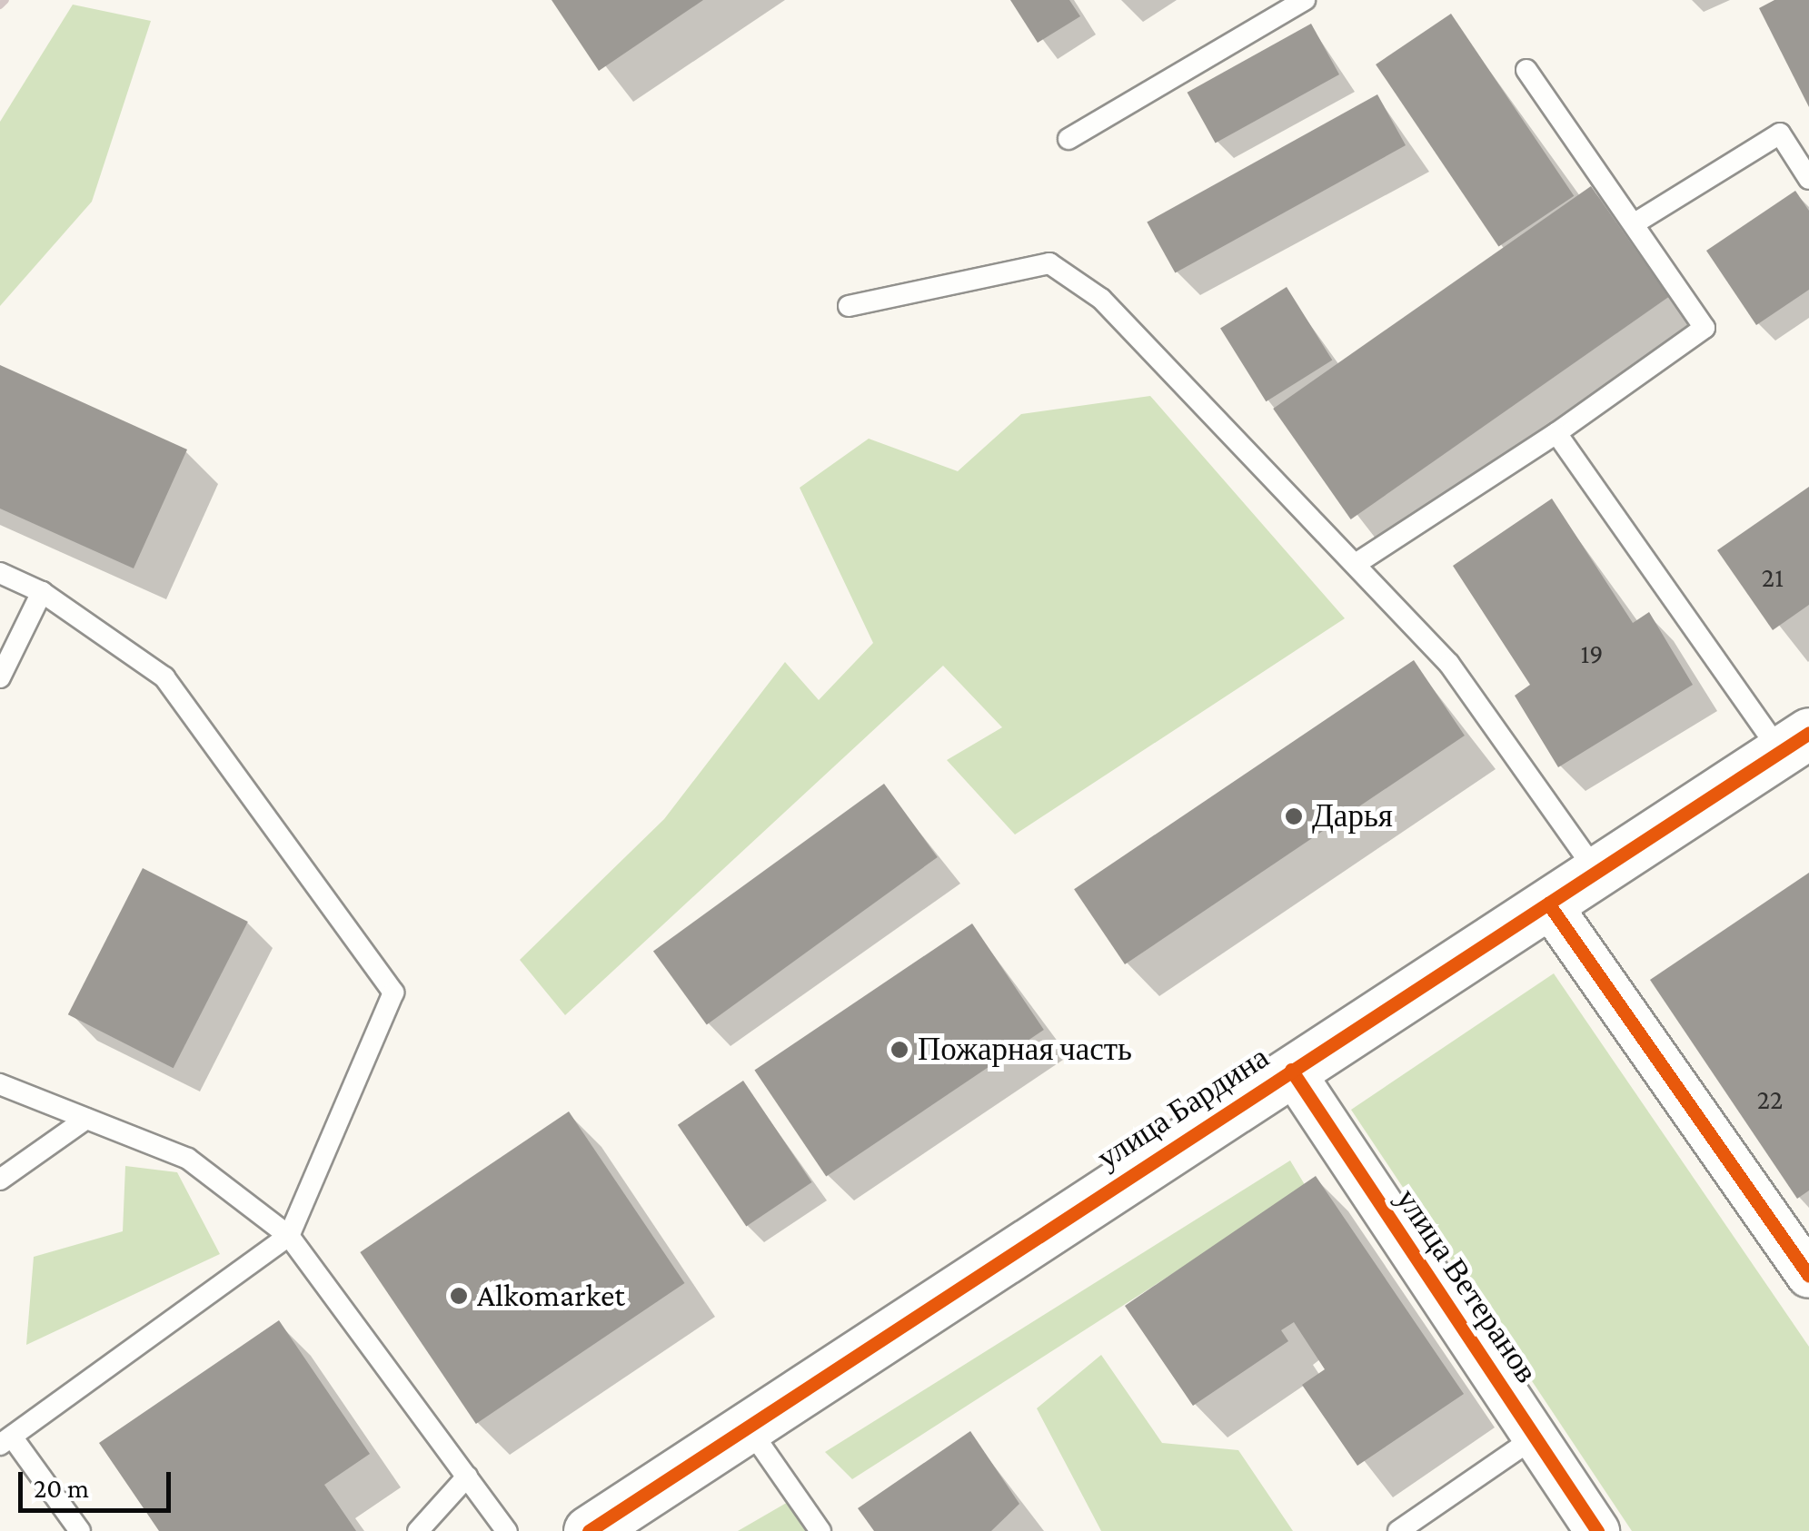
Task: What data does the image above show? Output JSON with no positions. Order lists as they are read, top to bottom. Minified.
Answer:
{"streets":{"street":["улица Бардина","улица Ветеранов"]},"crossings":[["улица Бардина","улица Ветеранов"]],"places":["Дарья","Пожарная часть","Alkomarket"],"house_numbers":["21","19","22"],"scale_bar":"20 m"}
